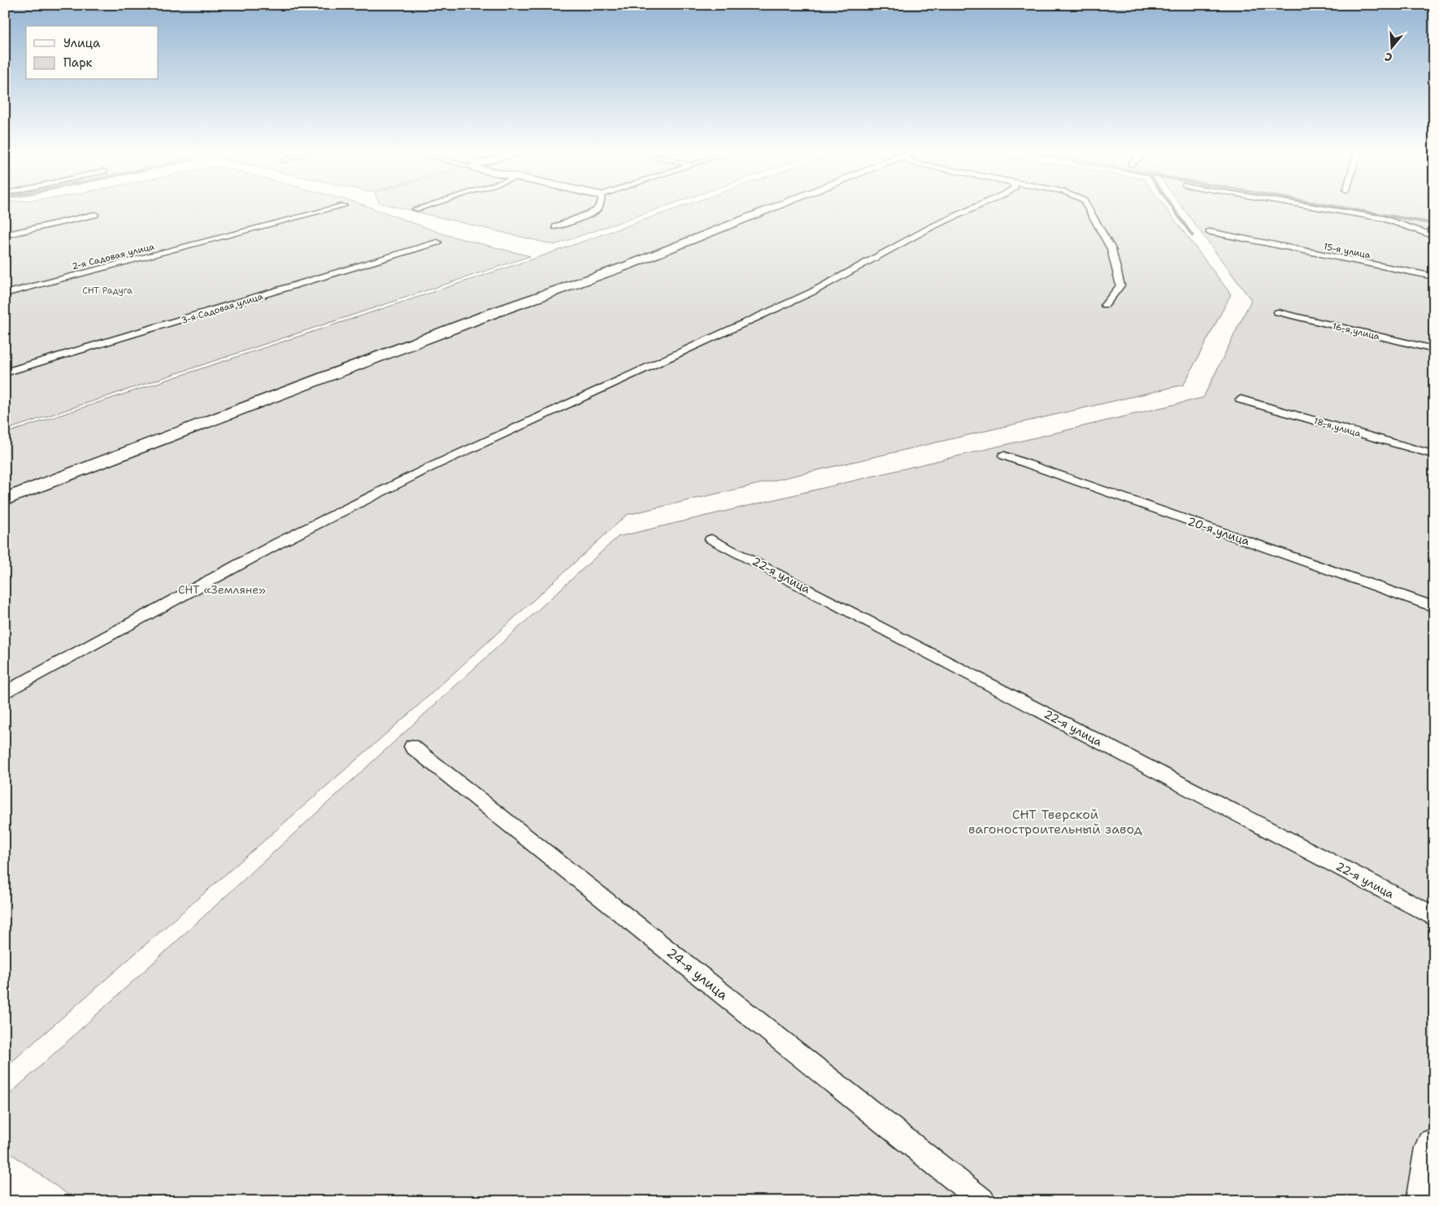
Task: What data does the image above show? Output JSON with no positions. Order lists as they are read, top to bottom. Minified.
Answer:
{"streets":{"lane":["15-я улица","2-я Садовая улица","3-я Садовая улица","16-я улица","18-я улица","20-я улица","22-я улица","24-я улица"]},"parks":["СНТ Радуга","СНТ «Земляне»","СНТ Тверской вагоностроительный завод"],"legend":["Улица","Парк"],"north":"bottom"}
